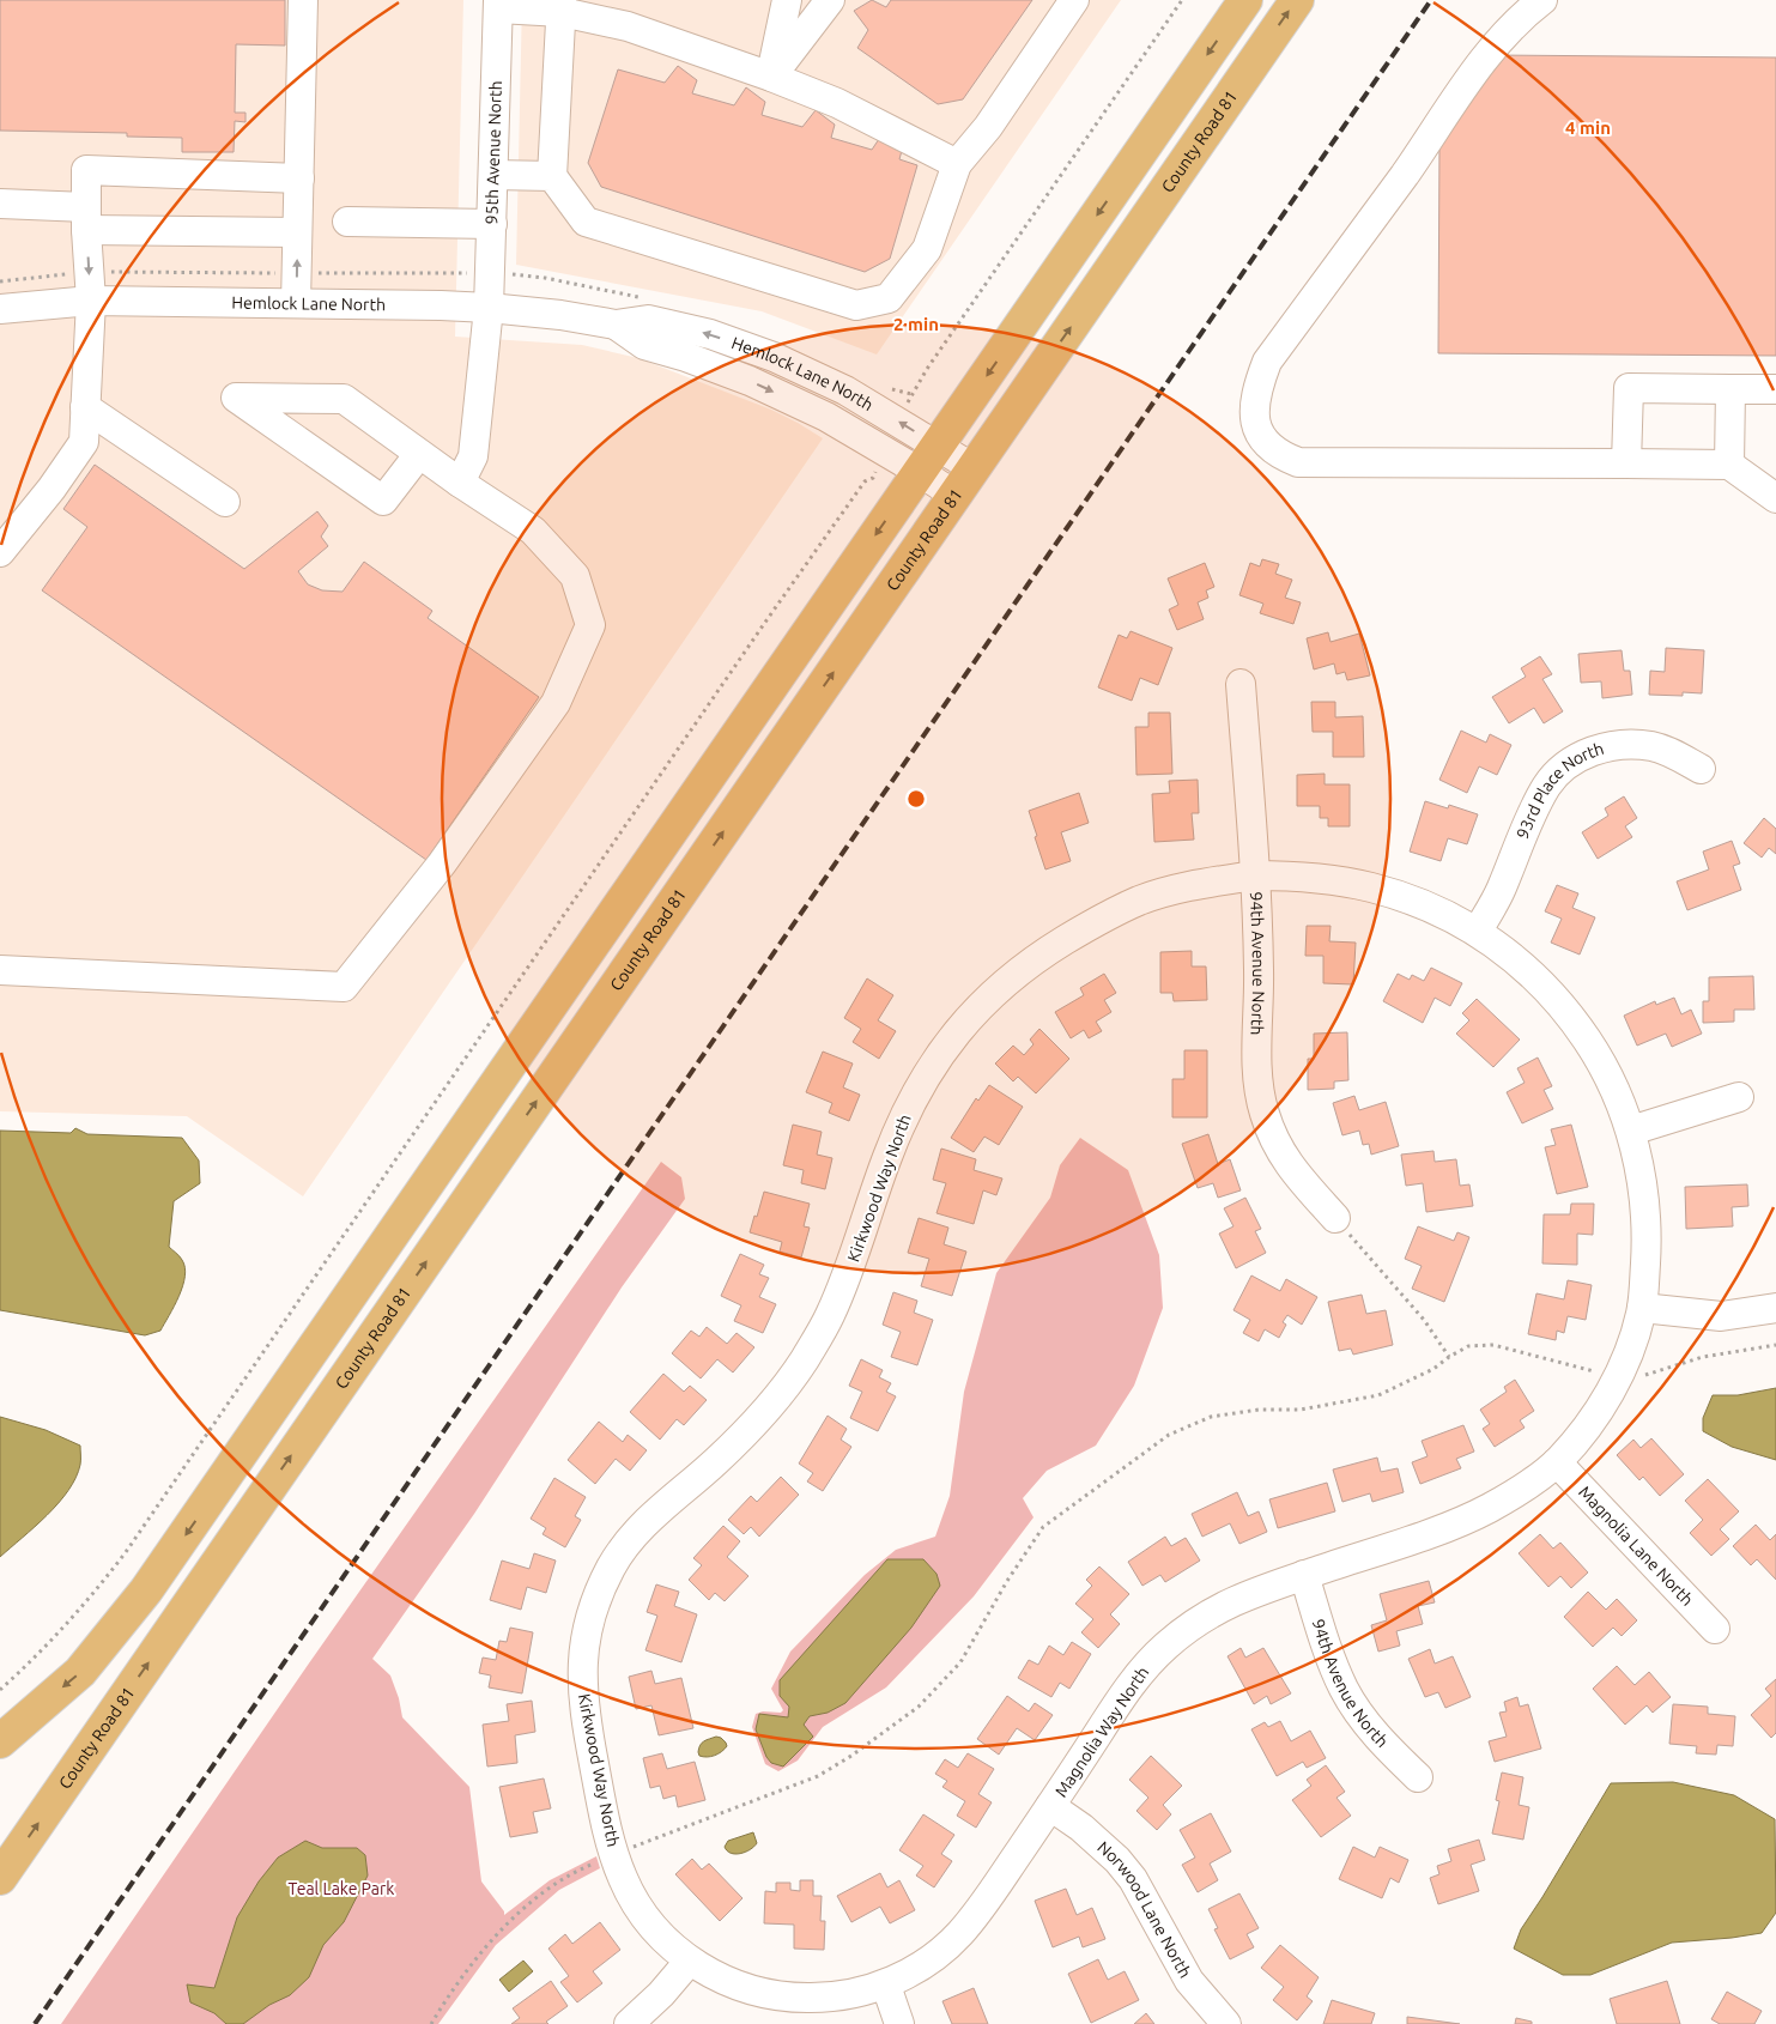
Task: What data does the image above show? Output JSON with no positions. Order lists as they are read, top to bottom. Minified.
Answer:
{"streets":{"highway":["County Road 81"],"street":["95th Avenue North","Hemlock Lane North","93rd Place North","94th Avenue North","Kirkwood Way North","Magnolia Lane North","Magnolia Way North","Norwood Lane North"]},"crossings":[["County Road 81","Hemlock Lane North"],["95th Avenue North","Hemlock Lane North"],["93rd Place North","Kirkwood Way North"],["94th Avenue North","Kirkwood Way North"],["94th Avenue North","Magnolia Way North"],["Kirkwood Way North","Magnolia Way North"],["Magnolia Lane North","Magnolia Way North"],["Magnolia Way North","Norwood Lane North"]],"parks":["Teal Lake Park"],"rings":["4 min","2 min"]}
